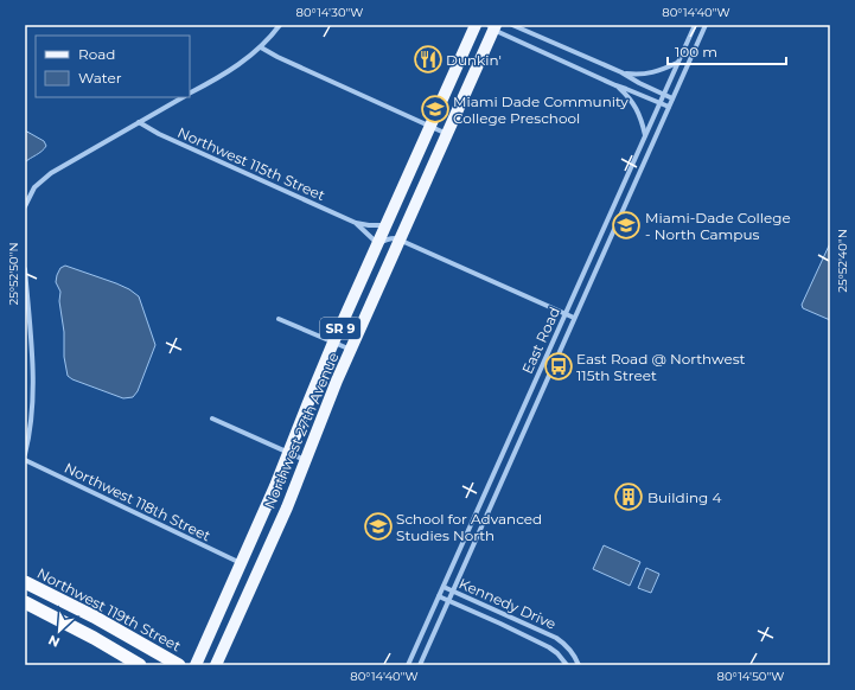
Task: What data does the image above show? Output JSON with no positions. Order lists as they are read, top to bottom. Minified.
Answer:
{"streets":{"highway":["Northwest 119th Street"],"main road":["SR 9","Northwest 27th Avenue"],"street":["Northwest 115th Street","East Road","Northwest 118th Street","Kennedy Drive"]},"crossings":[["Northwest 115th Street","Northwest 27th Avenue"],["East Road","Kennedy Drive"],["Northwest 27th Avenue","Northwest 118th Street"]],"places":{"restaurant":["Dunkin'"],"school or university":["Miami Dade Community College Preschool","Miami-Dade College - North Campus","School for Advanced Studies North"],"bus stop":["East Road @ Northwest 115th Street"],"building":["Building 4"]},"legend":["Road","Water"],"scale_bar":"100 m","north":"bottom left","coordinates":["80°14'30\"W","80°14'40\"W","25°52'40\"N","25°52'50\"N","80°14'50\"W"]}
